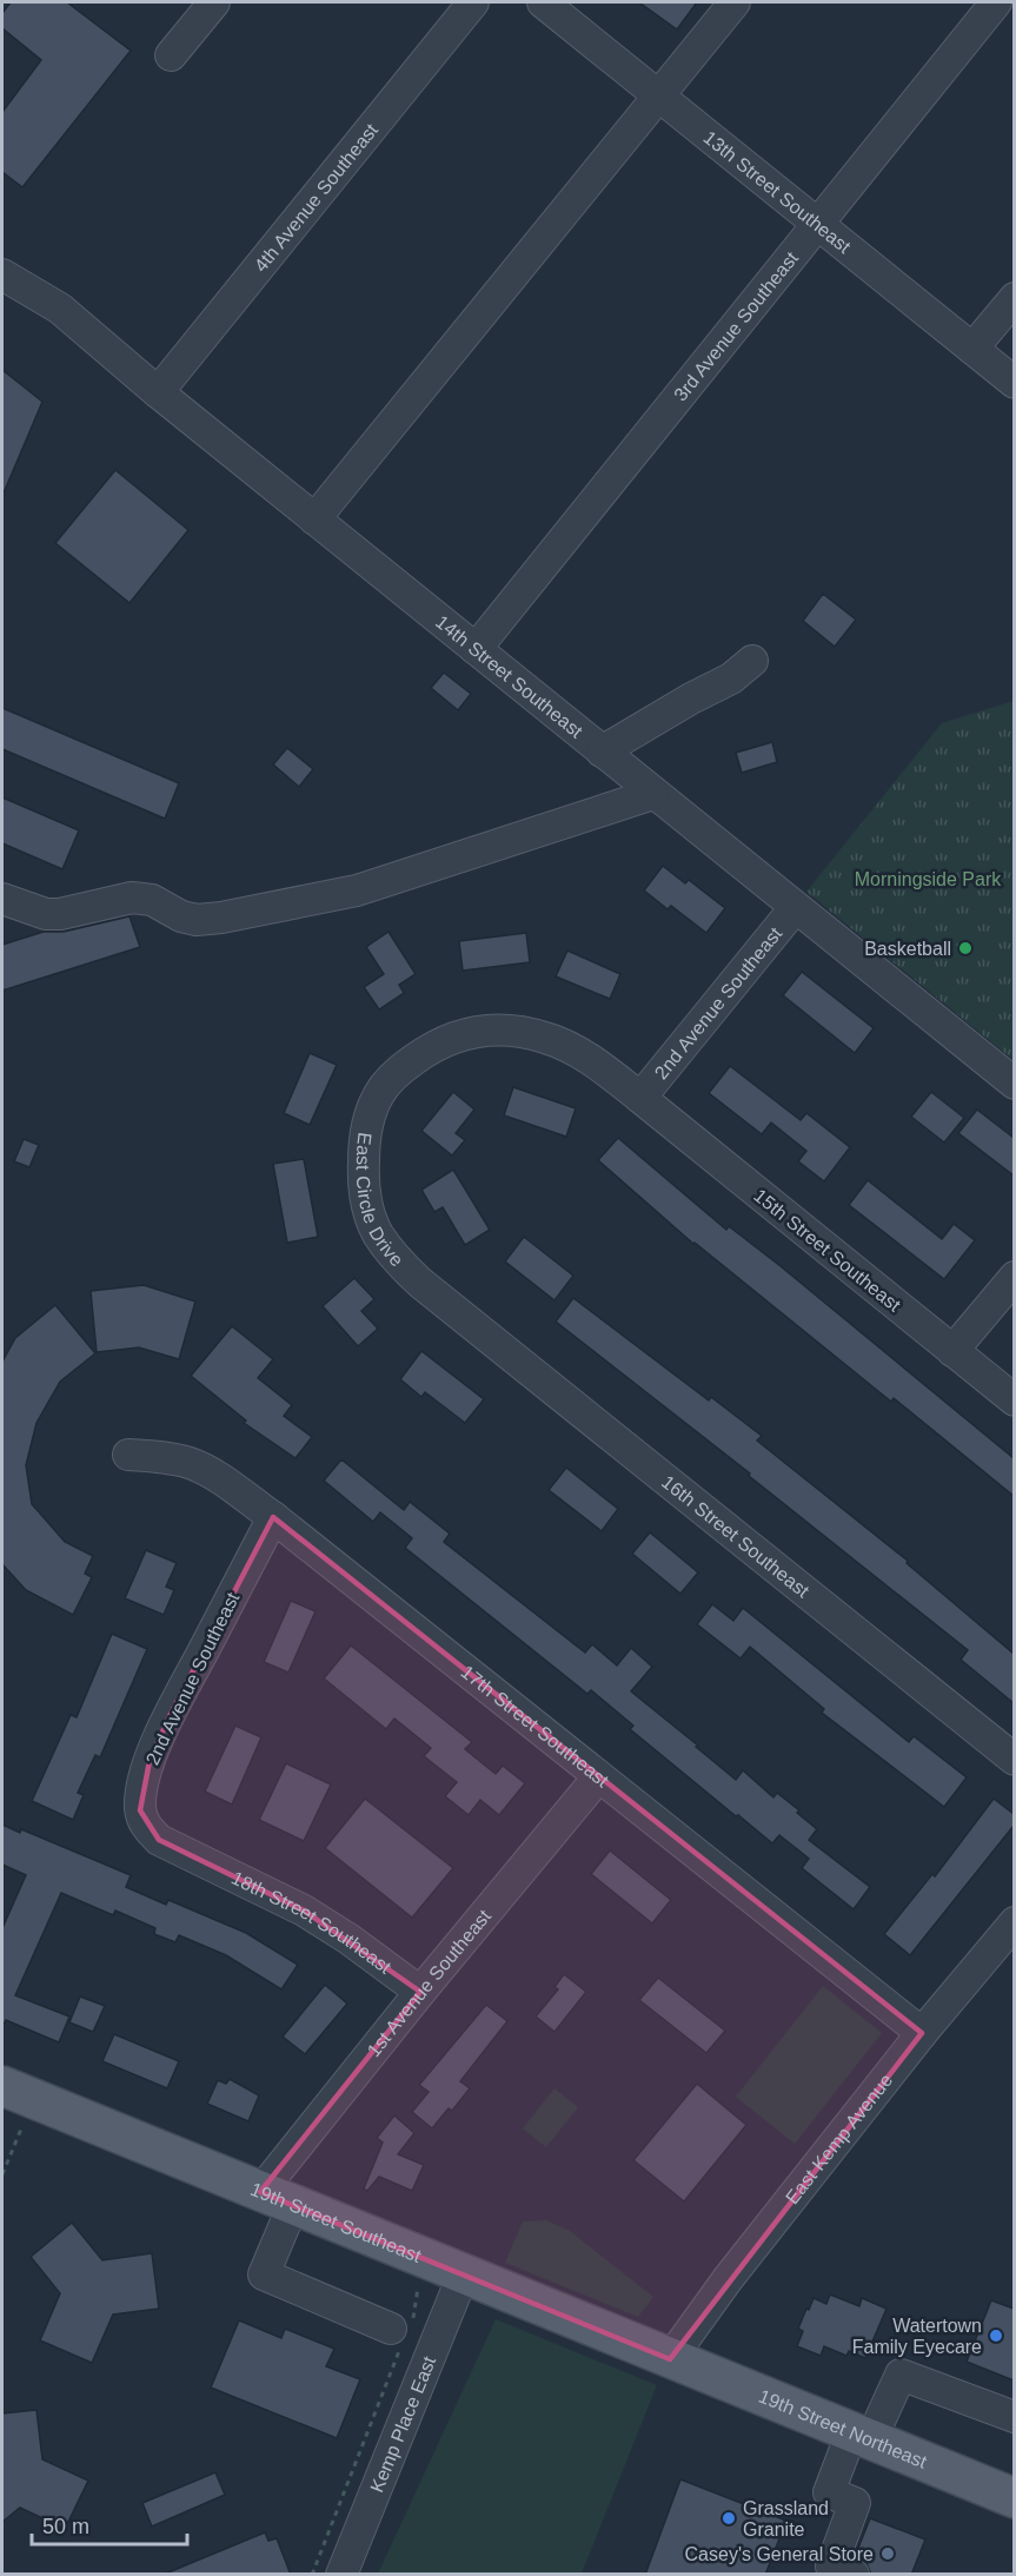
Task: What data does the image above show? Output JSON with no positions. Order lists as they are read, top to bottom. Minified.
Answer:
{"streets":{"main road":["19th Street Southeast","19th Street Northeast"],"street":["13th Street Southeast","4th Avenue Southeast","3rd Avenue Southeast","14th Street Southeast","2nd Avenue Southeast","East Circle Drive","15th Street Southeast","16th Street Southeast","17th Street Southeast","18th Street Southeast","1st Avenue Southeast","East Kemp Avenue","Kemp Place East"]},"crossings":[["13th Street Southeast","3rd Avenue Southeast"],["4th Avenue Southeast","14th Street Southeast"],["3rd Avenue Southeast","14th Street Southeast"],["14th Street Southeast","2nd Avenue Southeast"],["2nd Avenue Southeast","East Circle Drive"],["2nd Avenue Southeast","15th Street Southeast"],["2nd Avenue Southeast","17th Street Southeast"],["2nd Avenue Southeast","18th Street Southeast"],["East Circle Drive","15th Street Southeast"],["East Circle Drive","16th Street Southeast"],["17th Street Southeast","1st Avenue Southeast"],["17th Street Southeast","East Kemp Avenue"],["18th Street Southeast","1st Avenue Southeast"],["1st Avenue Southeast","19th Street Southeast"],["East Kemp Avenue","19th Street Southeast"],["East Kemp Avenue","19th Street Northeast"],["19th Street Southeast","Kemp Place East"],["19th Street Southeast","19th Street Northeast"]],"parks":["Morningside Park"],"places":["Basketball","Watertown Family Eyecare","Grassland Granite","Casey's General Store"],"scale_bar":"50 m"}
